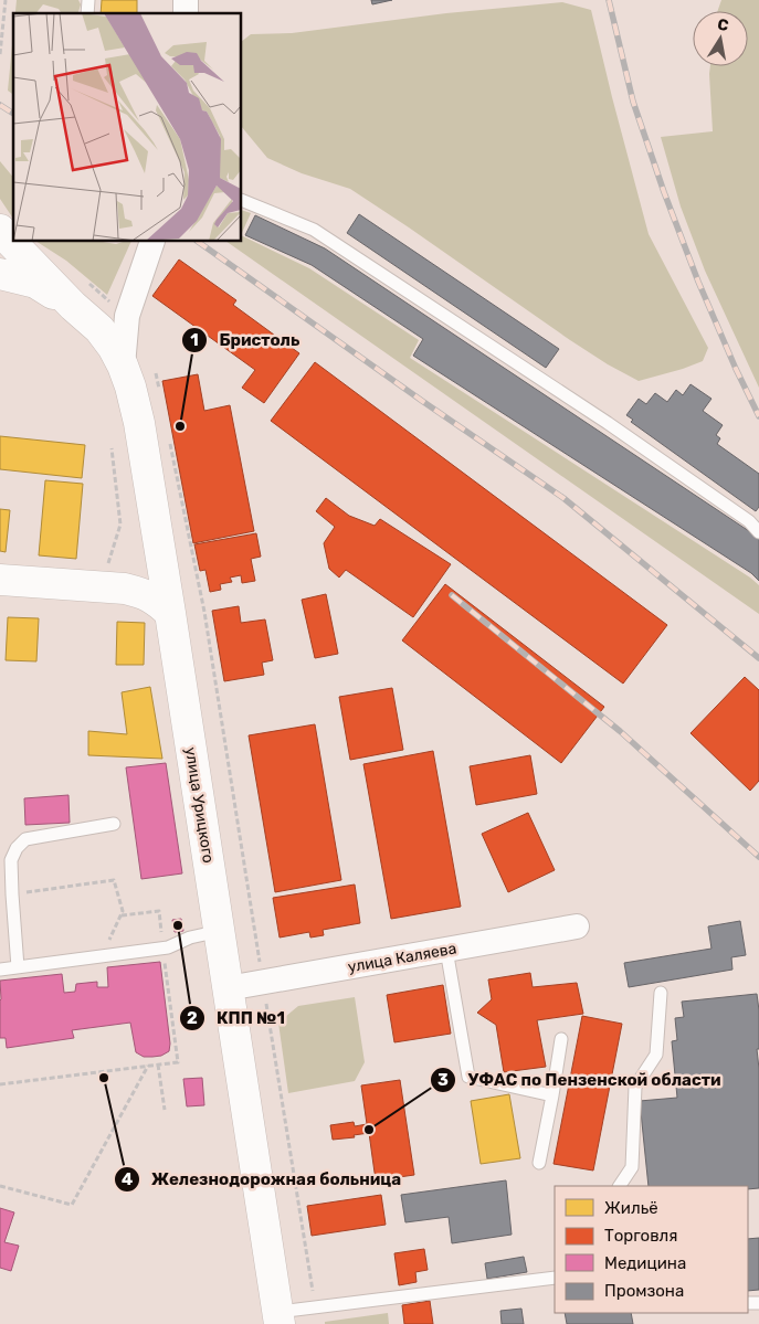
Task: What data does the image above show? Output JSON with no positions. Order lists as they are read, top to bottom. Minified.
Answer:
{"streets":{"main road":["улица Урицкого"],"street":["улица Каляева"]},"crossings":[["улица Урицкого","улица Каляева"]],"places":["Бристоль","КПП №1","Железнодорожная больница","УФАС по Пензенской области"],"legend":["Жильё","Торговля","Медицина","Промзона"],"north":"top"}
